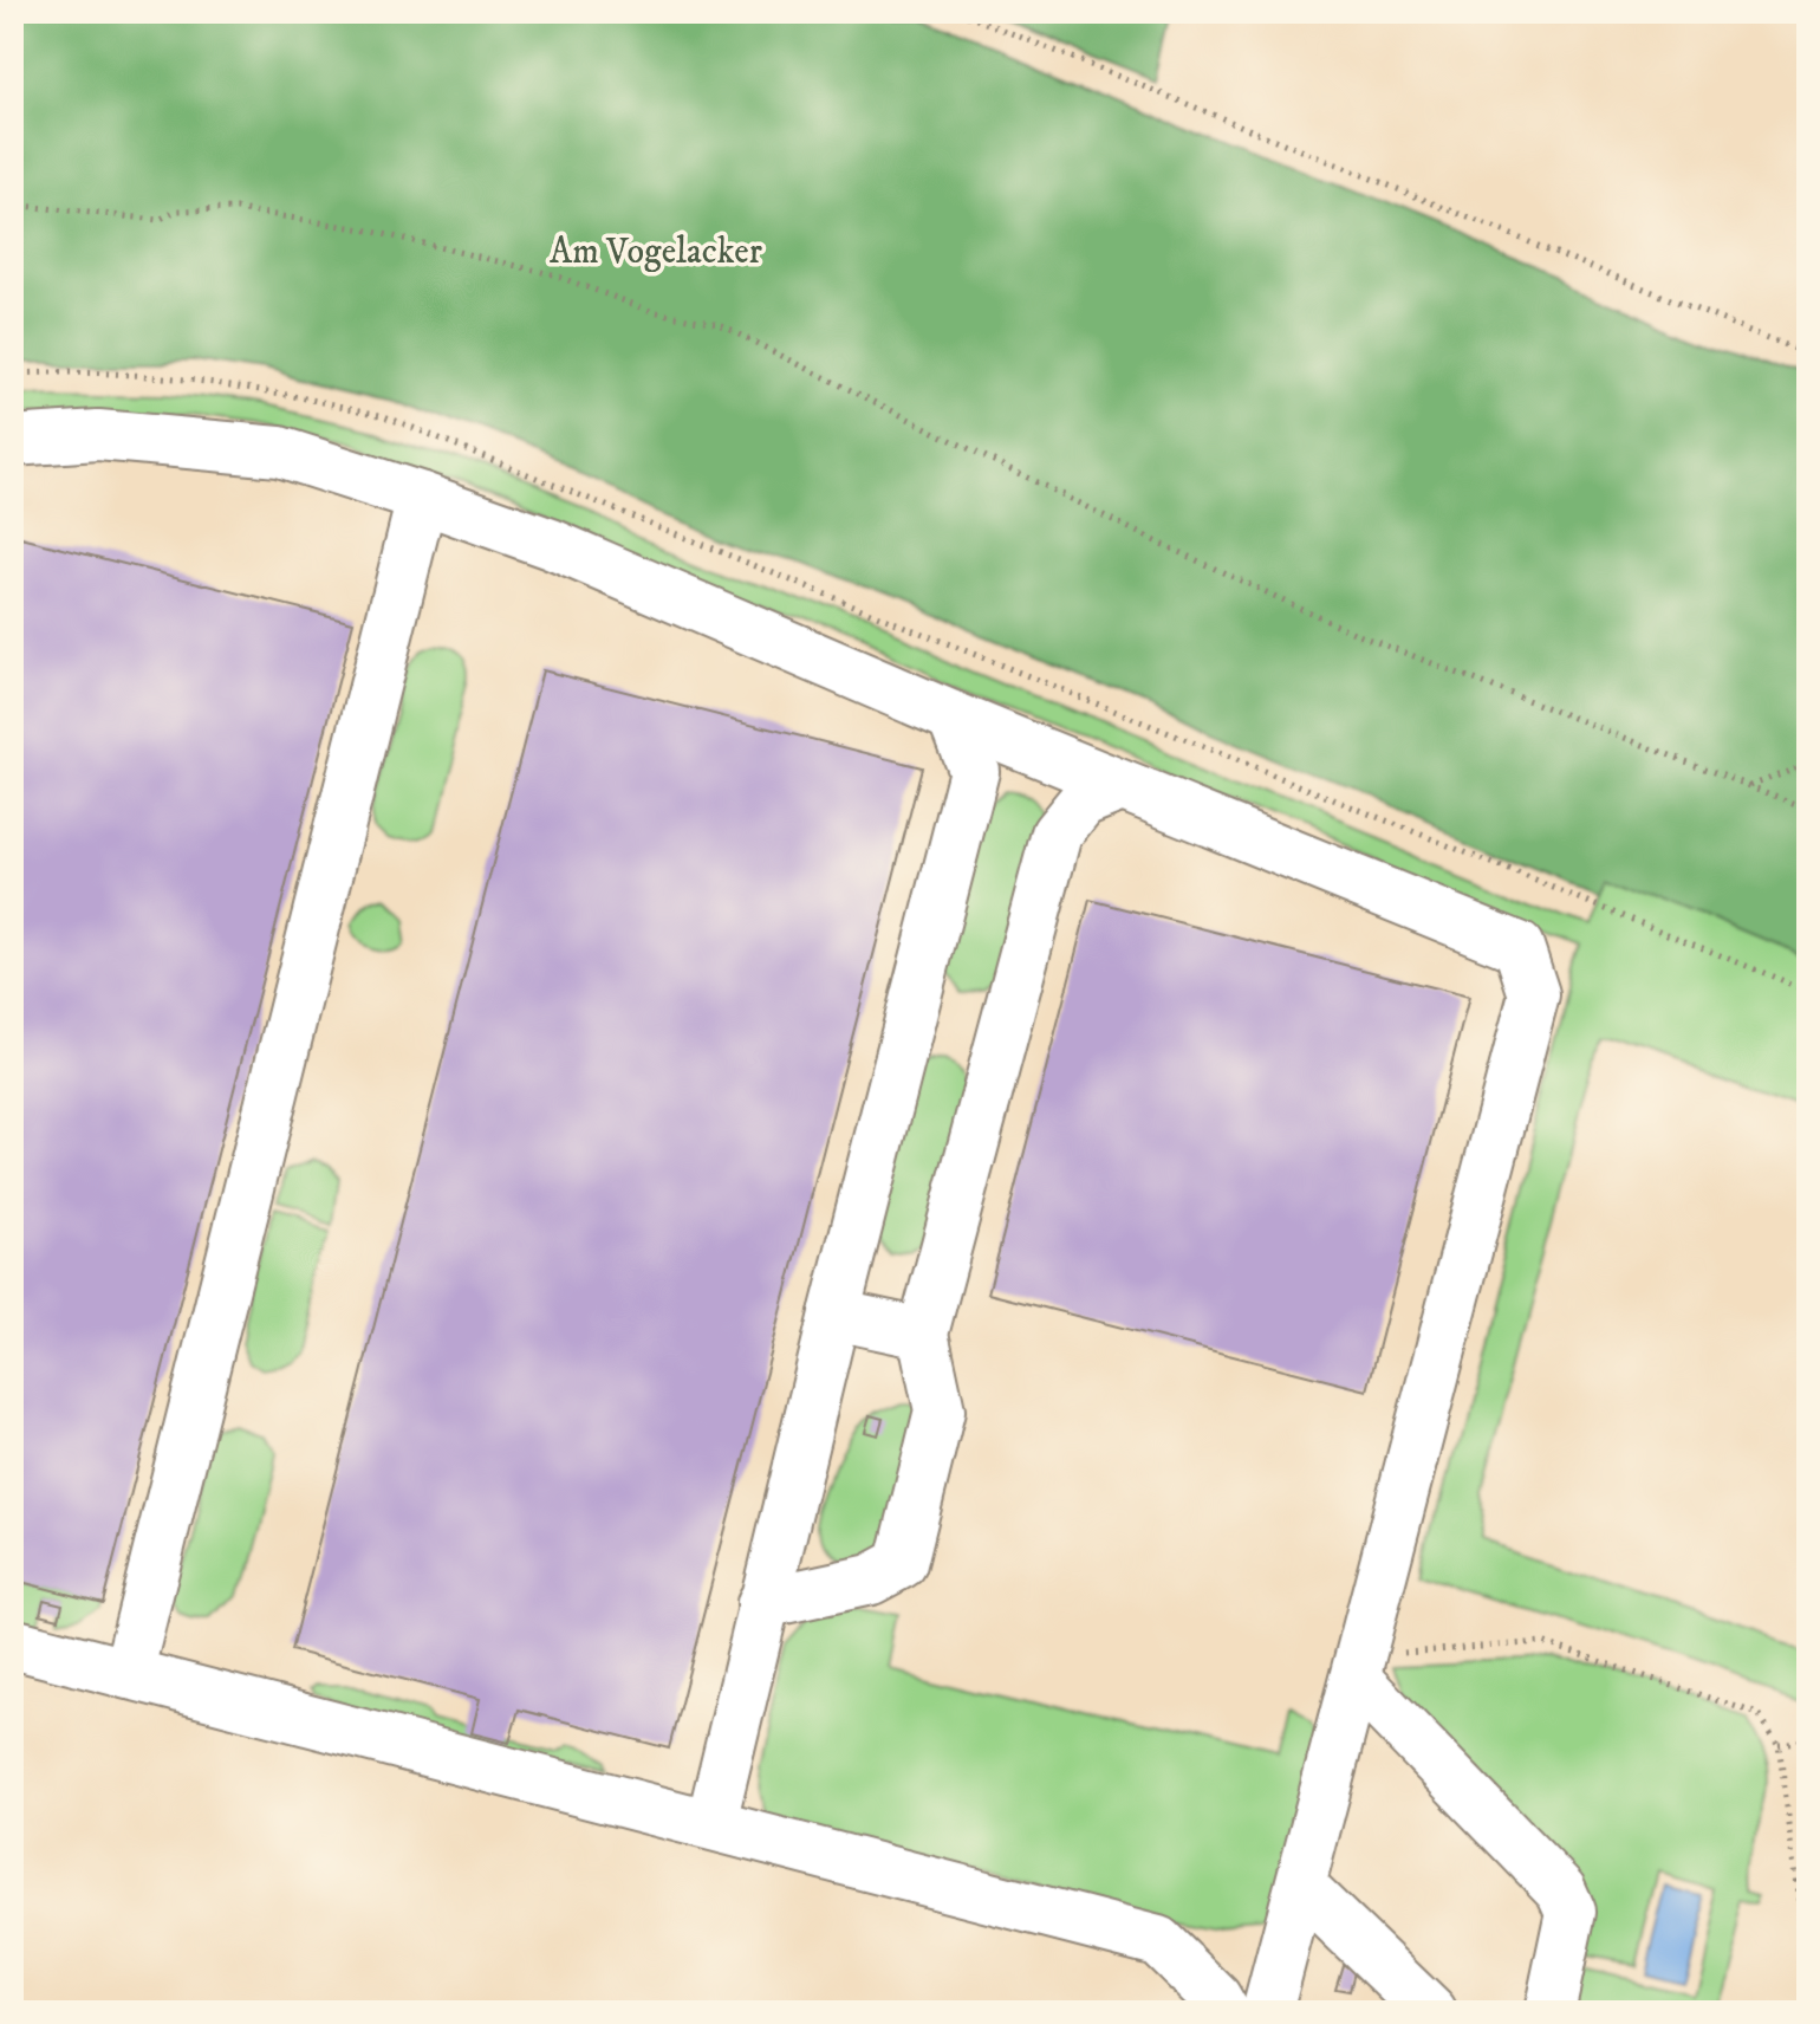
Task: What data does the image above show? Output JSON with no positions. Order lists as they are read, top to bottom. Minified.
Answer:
{"parks":["Am Vogelacker"]}
